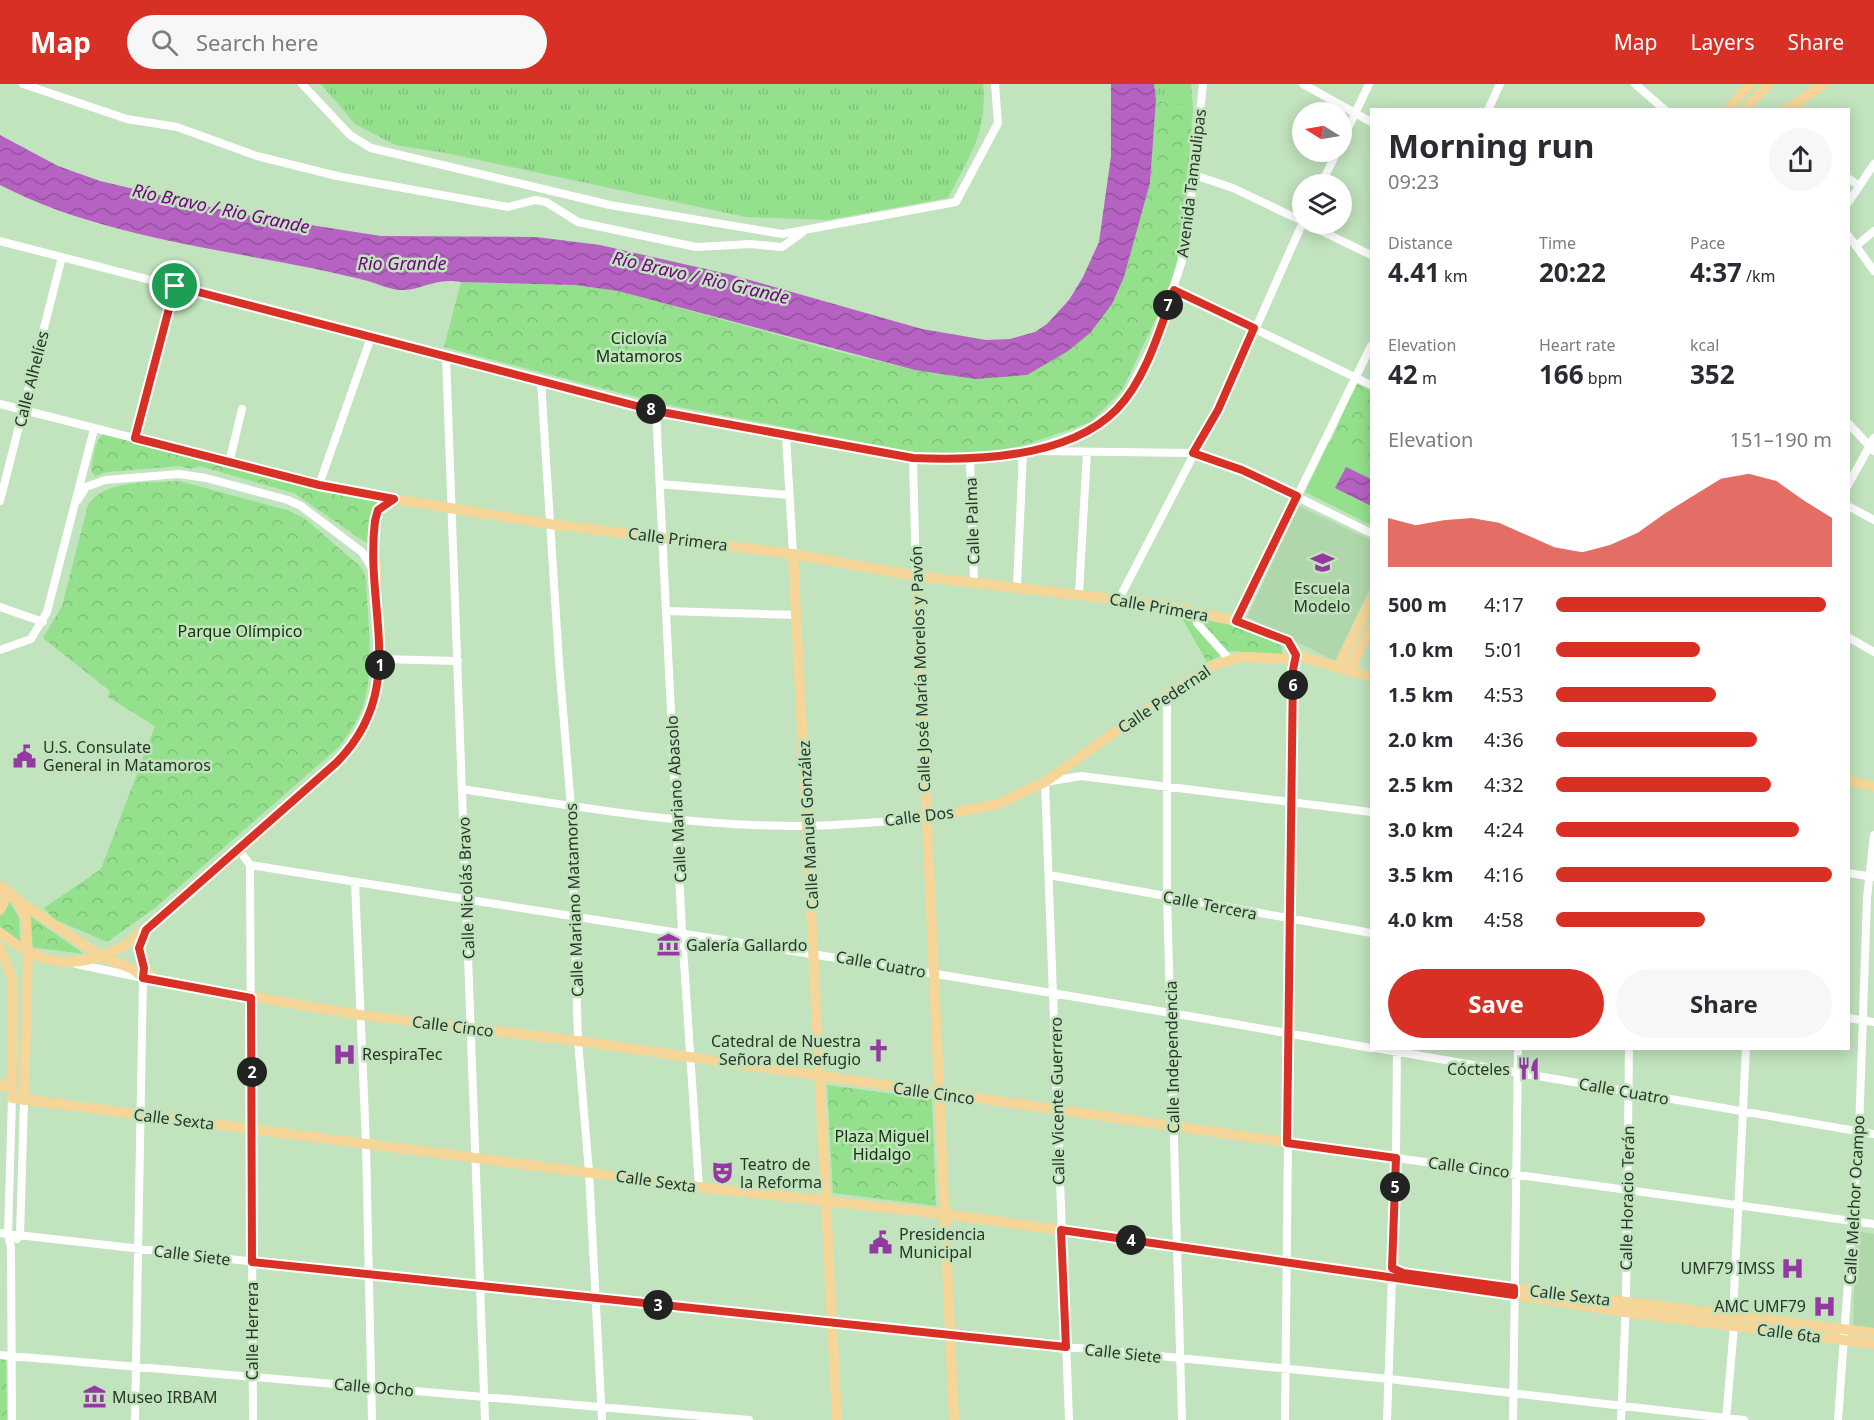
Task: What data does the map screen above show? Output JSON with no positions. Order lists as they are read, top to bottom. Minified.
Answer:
{"streets":{"main road":["Calle Primera","Calle José María Morelos y Pavón","Calle Pedernal","Calle Dos","Calle Manuel González","Calle Cinco","Calle Sexta","Calle 6ta"],"street":["Avenida Tamaulipas","Calle Alhelíes","Calle Palma","Calle Mariano Abasolo","Calle Nicolás Bravo","Calle Mariano Matamoros","Calle Tercera","Calle Cuatro","Calle Independencia","Calle Vicente Guerrero","Calle Horacio Terán","Calle Melchor Ocampo","Calle Siete","Calle Herrera","Calle Ocho"]},"crossings":[["Avenida Tamaulipas","Calle Alhelíes"],["Avenida Tamaulipas","Calle Palma"],["Avenida Tamaulipas","Calle José María Morelos y Pavón"],["Avenida Tamaulipas","Calle Mariano Abasolo"],["Avenida Tamaulipas","Calle Nicolás Bravo"],["Avenida Tamaulipas","Calle Mariano Matamoros"],["Calle Alhelíes","Calle Primera"],["Calle Palma","Calle Primera"],["Calle Primera","Calle José María Morelos y Pavón"],["Calle Primera","Calle Pedernal"],["Calle Primera","Calle Mariano Abasolo"],["Calle Primera","Calle Manuel González"],["Calle Primera","Calle Nicolás Bravo"],["Calle Primera","Calle Mariano Matamoros"],["Calle José María Morelos y Pavón","Calle Dos"],["Calle José María Morelos y Pavón","Calle Cuatro"],["Calle José María Morelos y Pavón","Calle Cinco"],["Calle José María Morelos y Pavón","Calle Sexta"],["Calle José María Morelos y Pavón","Calle Siete"],["Calle Pedernal","Calle Dos"],["Calle Pedernal","Calle Independencia"],["Calle Pedernal","Calle Vicente Guerrero"],["Calle Mariano Abasolo","Calle Dos"],["Calle Mariano Abasolo","Calle Cuatro"],["Calle Mariano Abasolo","Calle Cinco"],["Calle Mariano Abasolo","Calle Sexta"],["Calle Dos","Calle Manuel González"],["Calle Dos","Calle Nicolás Bravo"],["Calle Dos","Calle Mariano Matamoros"],["Calle Dos","Calle Independencia"],["Calle Dos","Calle Vicente Guerrero"],["Calle Manuel González","Calle Cuatro"],["Calle Manuel González","Calle Cinco"],["Calle Manuel González","Calle Sexta"],["Calle Manuel González","Calle Siete"],["Calle Nicolás Bravo","Calle Cuatro"],["Calle Nicolás Bravo","Calle Cinco"],["Calle Nicolás Bravo","Calle Sexta"],["Calle Nicolás Bravo","Calle Siete"],["Calle Nicolás Bravo","Calle Ocho"],["Calle Mariano Matamoros","Calle Cuatro"],["Calle Mariano Matamoros","Calle Cinco"],["Calle Mariano Matamoros","Calle Sexta"],["Calle Mariano Matamoros","Calle Siete"],["Calle Mariano Matamoros","Calle Ocho"],["Calle Tercera","Calle Independencia"],["Calle Tercera","Calle Vicente Guerrero"],["Calle Cuatro","Calle Independencia"],["Calle Cuatro","Calle Vicente Guerrero"],["Calle Cuatro","Calle Horacio Terán"],["Calle Cuatro","Calle Melchor Ocampo"],["Calle Cuatro","Calle Herrera"],["Calle Cinco","Calle Independencia"],["Calle Cinco","Calle Vicente Guerrero"],["Calle Cinco","Calle Horacio Terán"],["Calle Cinco","Calle Melchor Ocampo"],["Calle Cinco","Calle Herrera"],["Calle Independencia","Calle Sexta"],["Calle Independencia","Calle Siete"],["Calle Vicente Guerrero","Calle Sexta"],["Calle Vicente Guerrero","Calle Siete"],["Calle Sexta","Calle Horacio Terán"],["Calle Sexta","Calle Herrera"],["Calle Sexta","Calle 6ta"],["Calle Horacio Terán","Calle Siete"],["Calle Horacio Terán","Calle 6ta"],["Calle Melchor Ocampo","Calle 6ta"],["Calle Siete","Calle Herrera"],["Calle Herrera","Calle Ocho"]],"water":["Río Bravo / Rio Grande","Rio Grande"],"parks":["Ciclovía Matamoros","Parque Olímpico","Plaza Miguel Hidalgo"],"places":{"school or university":["Escuela Modelo"],"public building":["U.S. Consulate General in Matamoros","Presidencia Municipal"],"museum":["Galería Gallardo","Museo IRBAM"],"church":["Catedral de Nuestra Señora del Refugio"],"hospital":["RespiraTec","UMF79 IMSS","AMC UMF79"],"restaurant":["Cócteles"],"theatre":["Teatro de la Reforma"]},"north":"left","page":{"header":"Map","search":"Search here","nav":["Map","Layers","Share"],"heading":["Morning run","09:23"],"stats":[["Distance","4.41 km"],["Time","20:22"],["Pace","4:37 /km"],["Elevation","42 m"],["Heart rate","166 bpm"],["kcal","352"]],"pins":["7","8","1","6","2","5","4","3"],"chart":["Elevation","151–190 m"],"list":[{"name":"500 m","note":"4:17"},{"name":"1.0 km","note":"5:01"},{"name":"1.5 km","note":"4:53"},{"name":"2.0 km","note":"4:36"},{"name":"2.5 km","note":"4:32"},{"name":"3.0 km","note":"4:24"},{"name":"3.5 km","note":"4:16"},{"name":"4.0 km","note":"4:58"}],"buttons":["Save","Share"]}}
